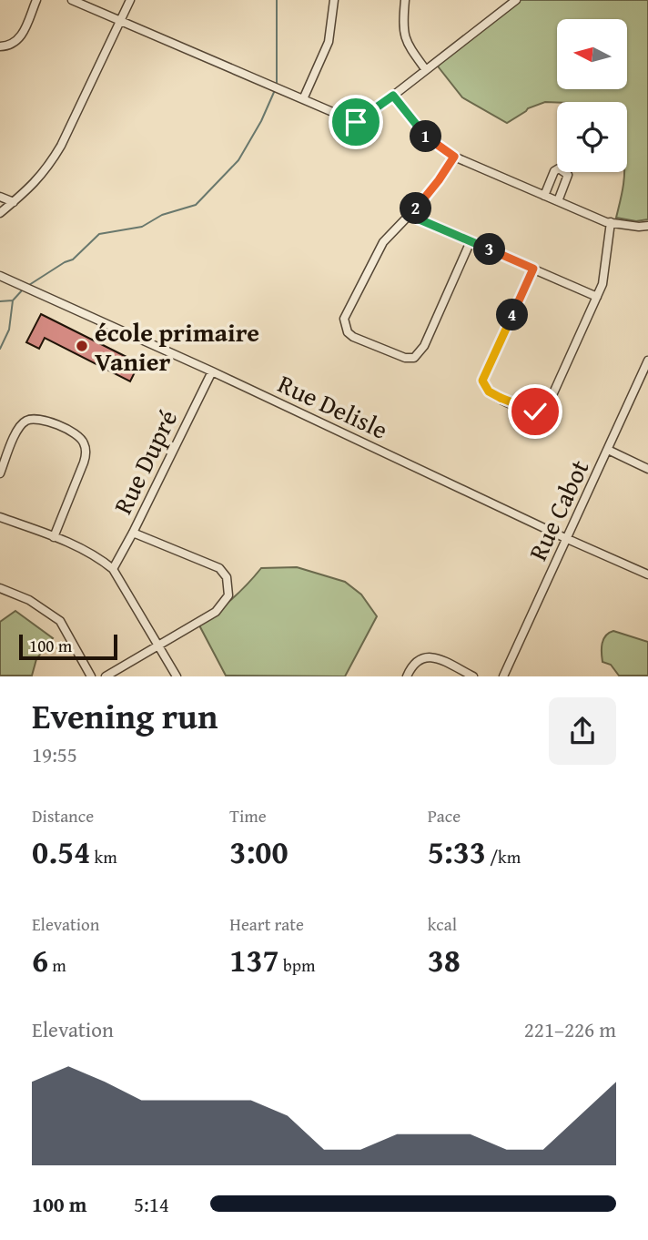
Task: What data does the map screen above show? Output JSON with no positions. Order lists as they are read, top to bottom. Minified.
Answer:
{"streets":{"street":["Rue Delisle","Rue Dupré","Rue Cabot"]},"crossings":[["Rue Delisle","Rue Dupré"],["Rue Delisle","Rue Cabot"]],"places":["école primaire Vanier"],"scale_bar":"100 m","north":"left","page":{"pins":["1","2","3","4"],"scale":"100 m","heading":["Evening run","19:55"],"stats":[["Distance","0.54 km"],["Time","3:00"],["Pace","5:33 /km"],["Elevation","6 m"],["Heart rate","137 bpm"],["kcal","38"]],"chart":["Elevation","221–226 m"],"list":[{"name":"100 m","note":"5:14"}]}}
